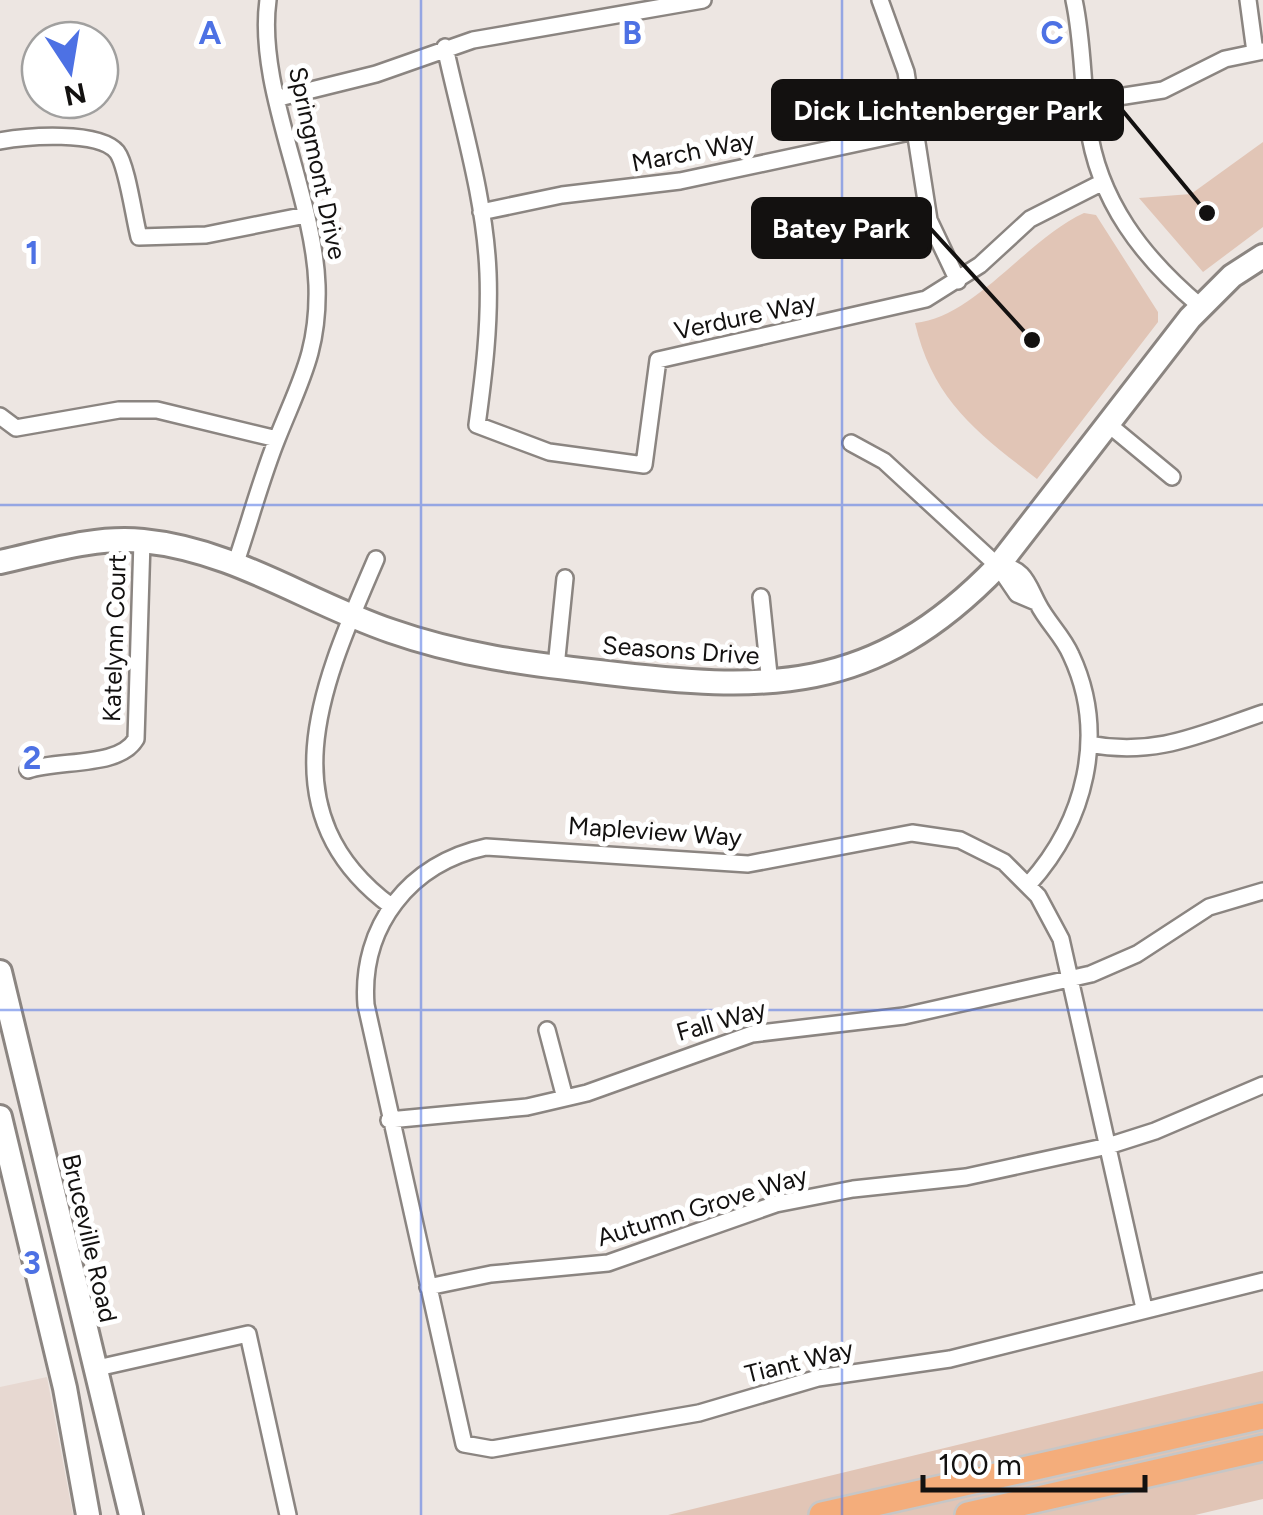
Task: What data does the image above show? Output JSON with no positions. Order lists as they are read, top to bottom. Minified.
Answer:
{"streets":{"street":["March Way","Springmont Drive","Verdure Way","Katelynn Court","Seasons Drive","Mapleview Way","Fall Way","Autumn Grove Way","Bruceville Road","Tiant Way"]},"crossings":[["March Way","Verdure Way"],["Springmont Drive","Seasons Drive"],["Katelynn Court","Seasons Drive"],["Mapleview Way","Fall Way"],["Mapleview Way","Autumn Grove Way"],["Mapleview Way","Tiant Way"]],"places":["Dick Lichtenberger Park","Batey Park"],"scale_bar":"100 m","north":"bottom","grid":{"columns":["A","B","C"],"rows":["1","2","3"]}}
